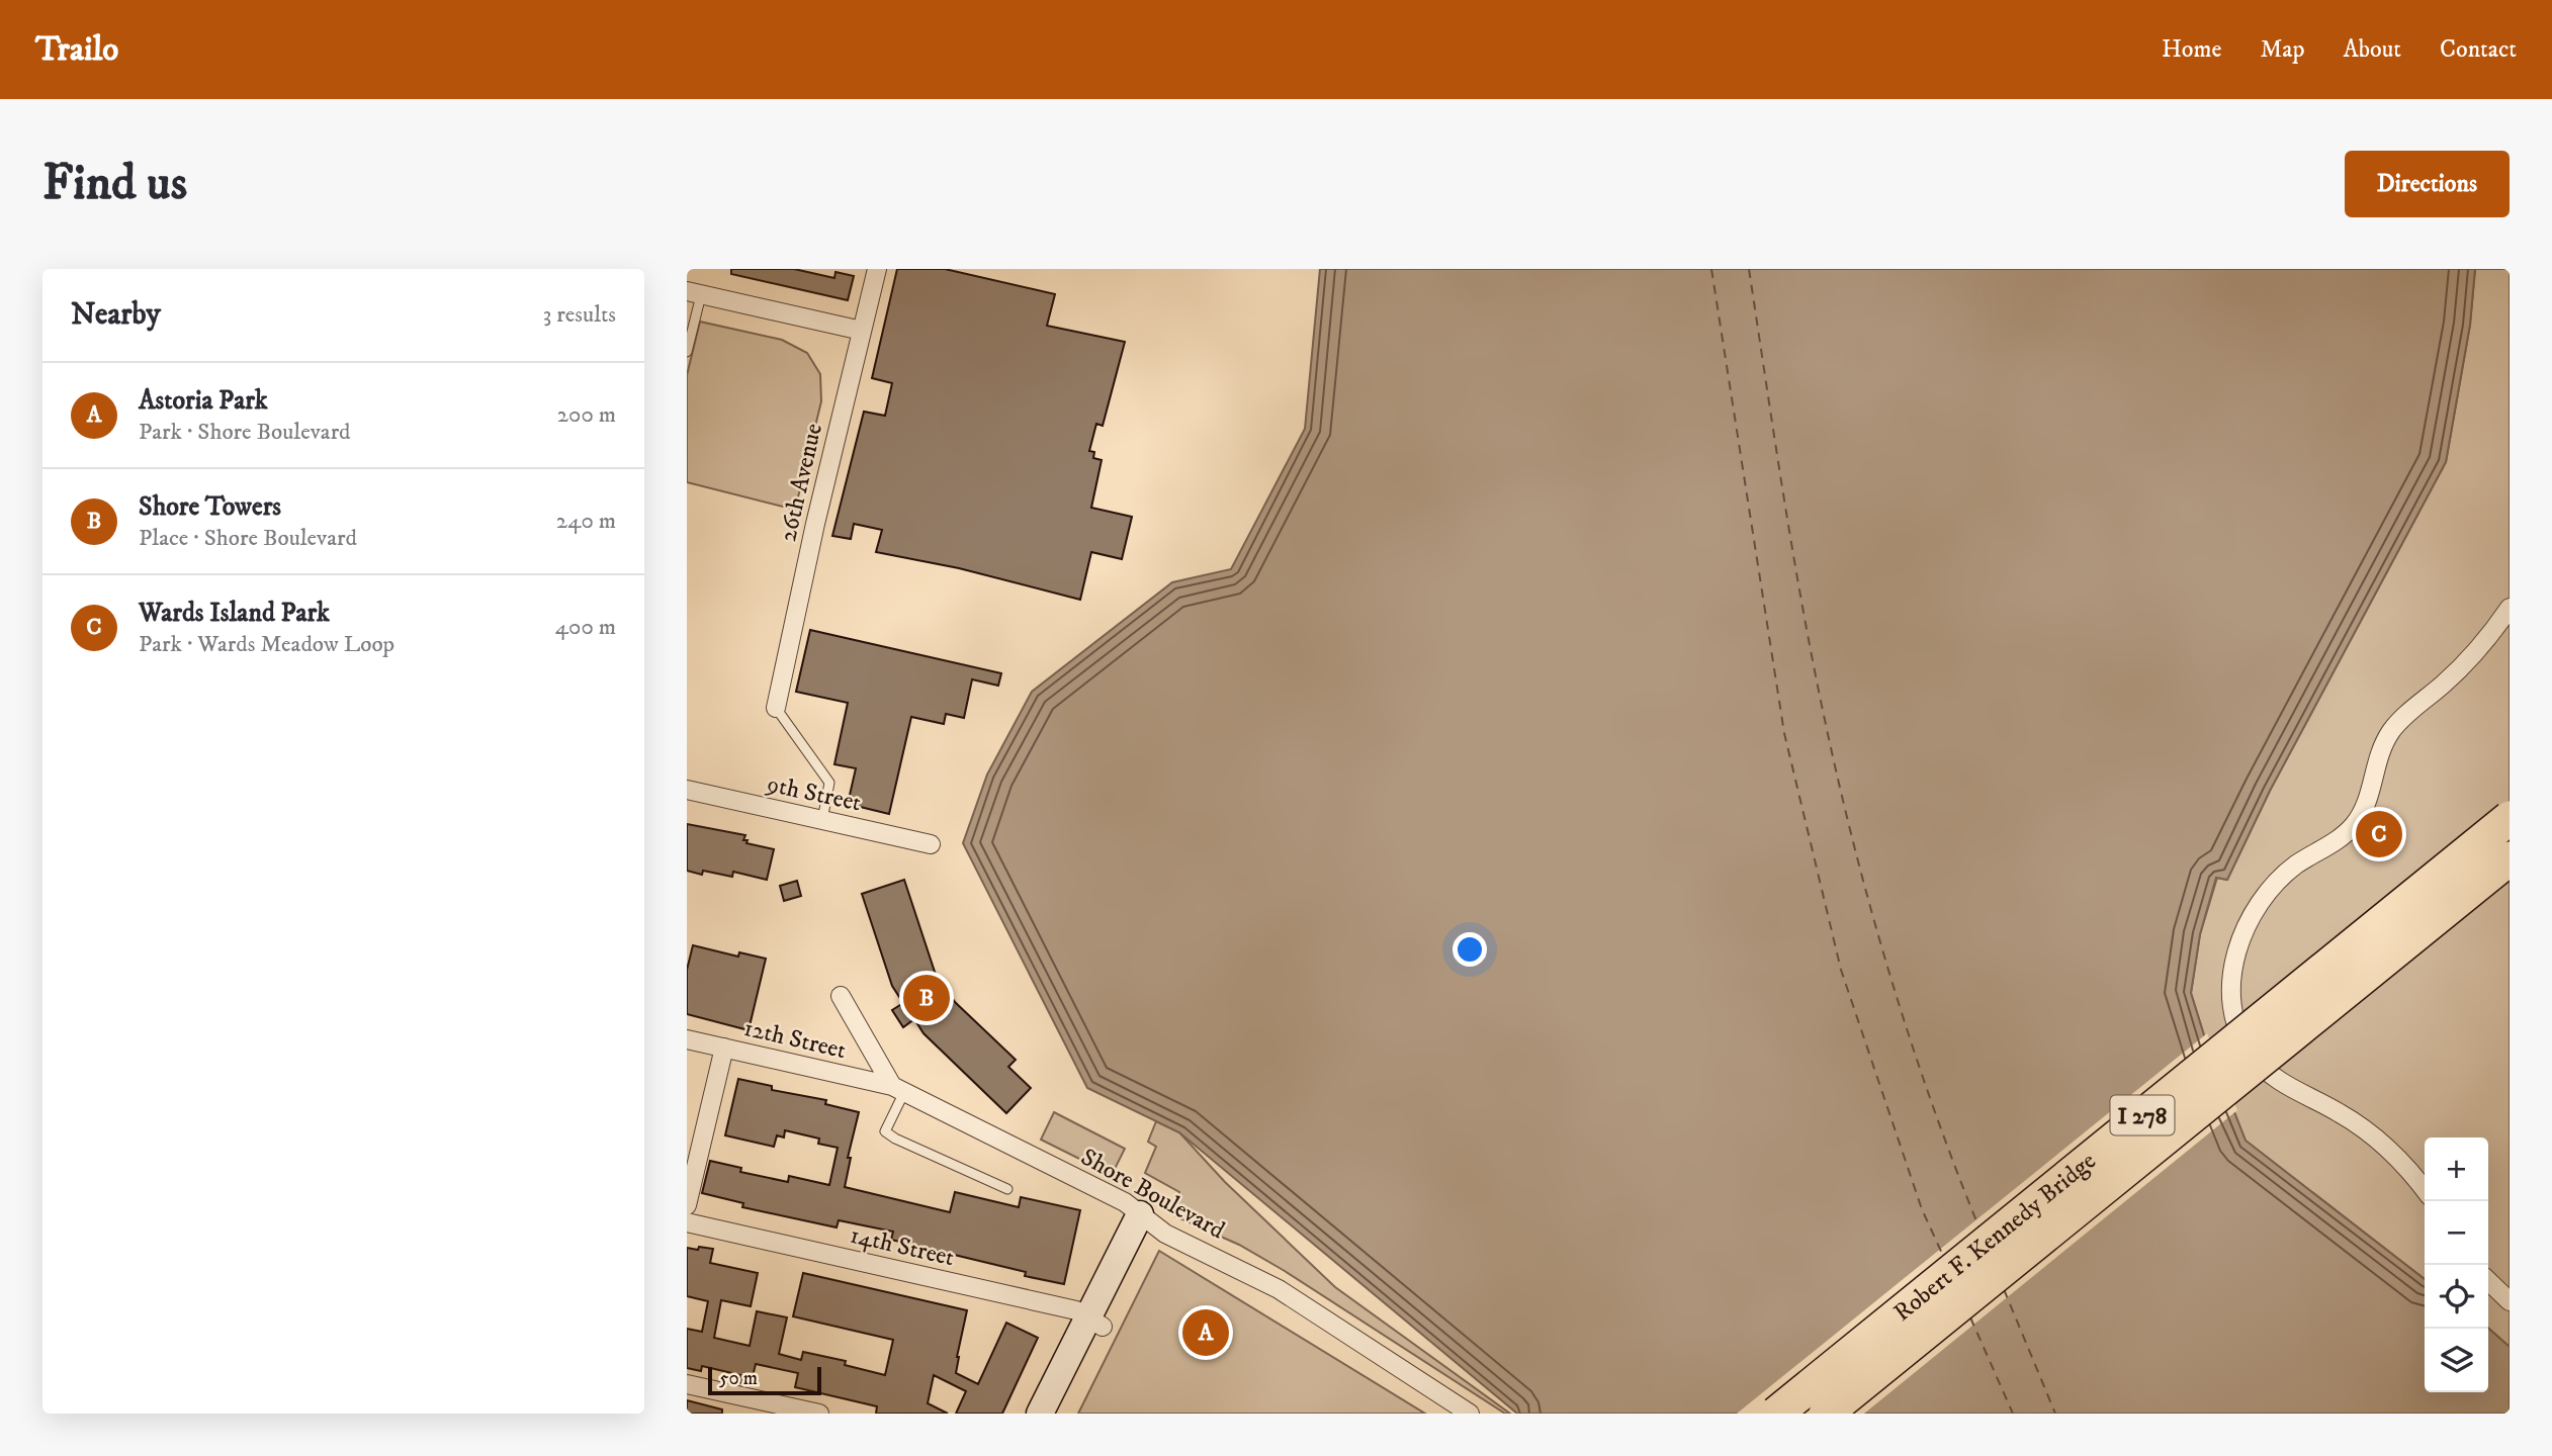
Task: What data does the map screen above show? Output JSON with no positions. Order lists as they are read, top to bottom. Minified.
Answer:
{"streets":{"highway":["I 278","Robert F. Kennedy Bridge"],"street":["26th Avenue","9th Street","12th Street","Shore Boulevard","14th Street"]},"crossings":[["12th Street","Shore Boulevard"]],"scale_bar":"50 m","page":{"header":"Trailo","nav":["Home","Map","About","Contact"],"buttons":"Directions","title":"Find us","heading":["Nearby","3 results"],"list":[{"mark":"A","name":"Astoria Park","note":"Park · Shore Boulevard","value":"200 m"},{"mark":"B","name":"Shore Towers","note":"Place · Shore Boulevard","value":"240 m"},{"mark":"C","name":"Wards Island Park","note":"Park · Wards Meadow Loop","value":"400 m"}],"pins":["C","B","A"],"map_buttons":["+","−"],"scale":"50 m"}}
